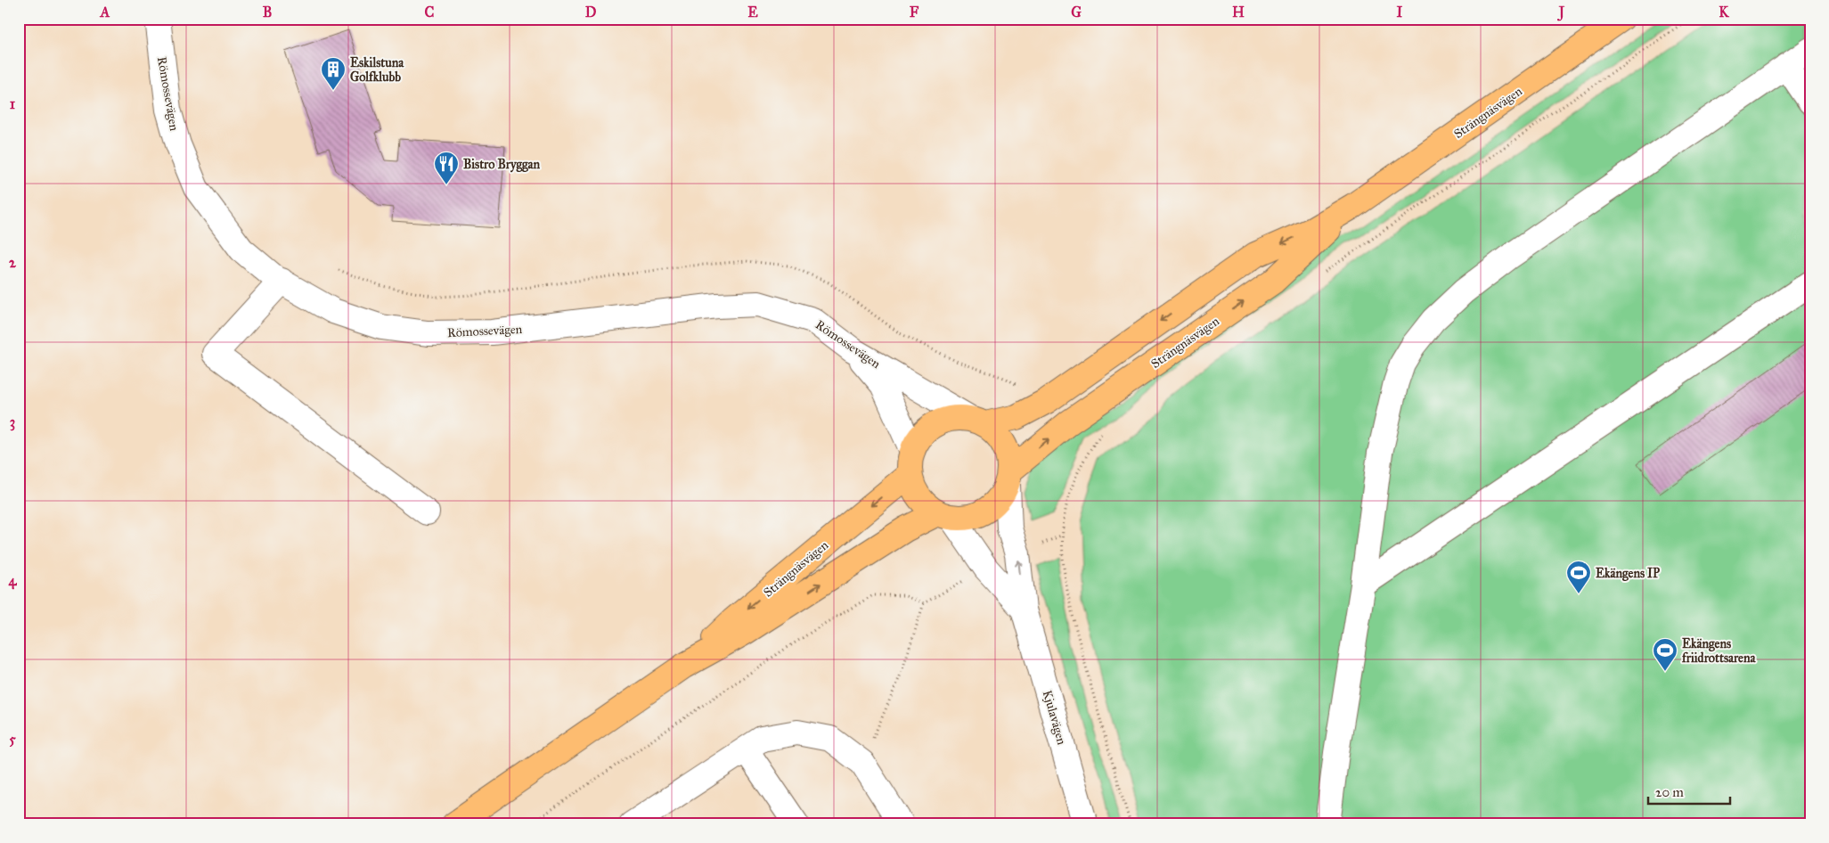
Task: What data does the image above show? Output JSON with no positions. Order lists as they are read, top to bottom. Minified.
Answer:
{"streets":{"main road":["Strängnäsvägen"],"street":["Römossevägen","Kjulavägen"]},"crossings":[["Römossevägen","Strängnäsvägen"],["Römossevägen","Kjulavägen"],["Strängnäsvägen","Kjulavägen"]],"places":{"building":["Eskilstuna Golfklubb"],"restaurant":["Bistro Bryggan"],"sports":["Ekängens IP","Ekängens friidrottsarena"]},"scale_bar":"20 m","grid":{"columns":["A","B","C","D","E","F","G","H","I","J","K"],"rows":["1","2","3","4","5"]}}
